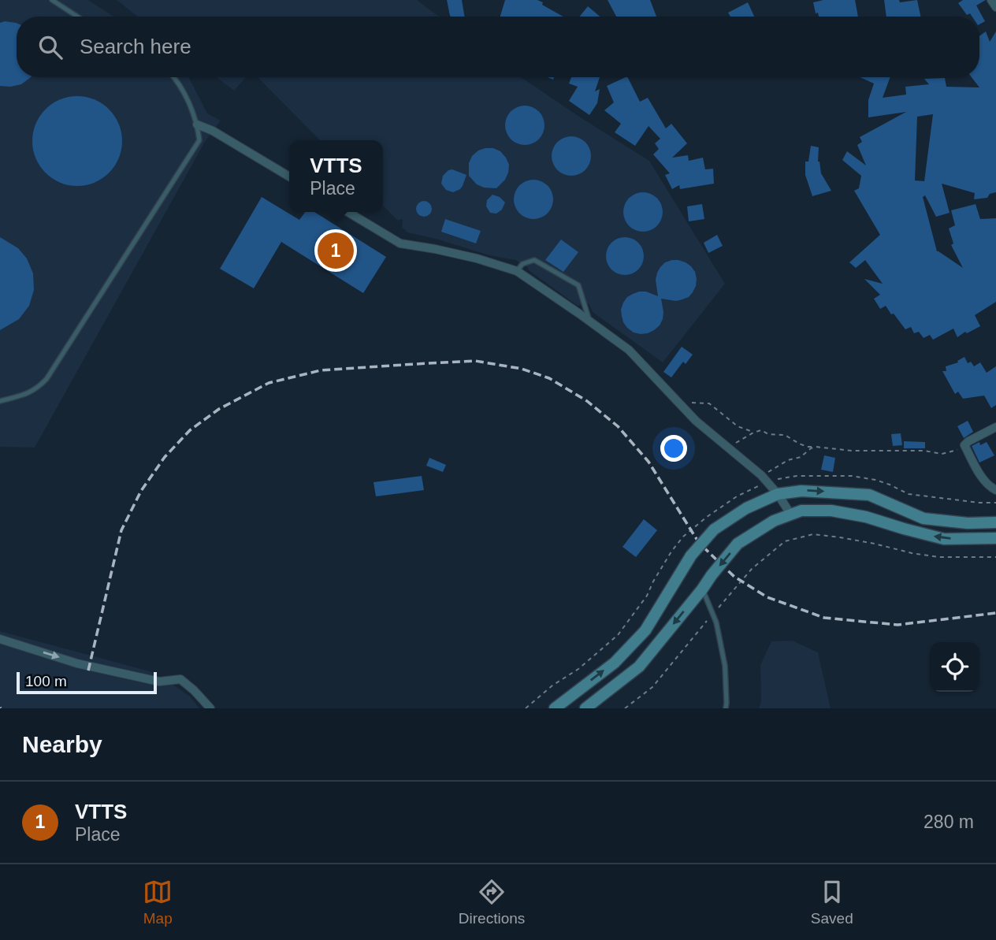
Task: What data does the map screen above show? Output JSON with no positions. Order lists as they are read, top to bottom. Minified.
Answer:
{"scale_bar":"100 m","page":{"search":"Search here","popup":["VTTS","Place"],"pins":"1","scale":"100 m","heading":"Nearby","list":[{"mark":"1","name":"VTTS","note":"Place","value":"280 m"}],"nav":["Map","Directions","Saved"]}}
